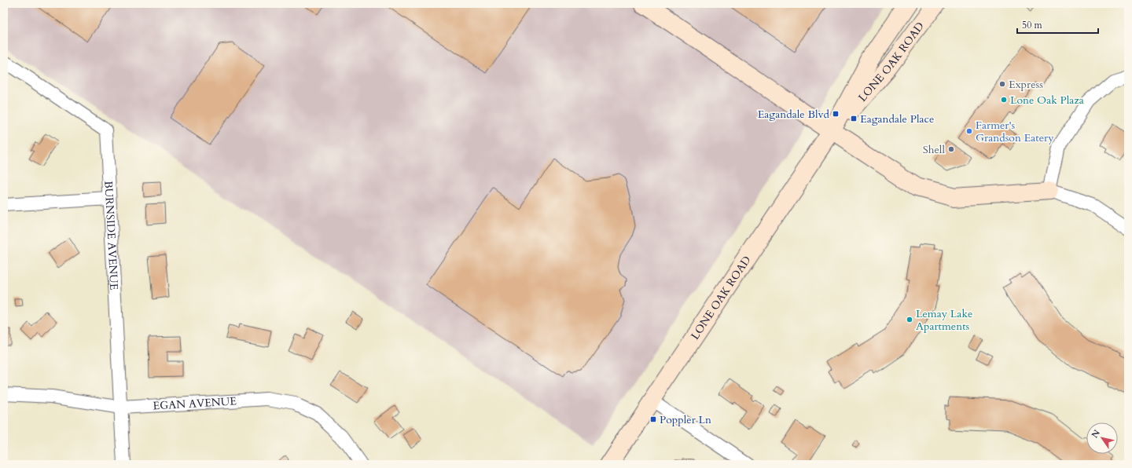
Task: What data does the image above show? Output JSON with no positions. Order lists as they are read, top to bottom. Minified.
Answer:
{"streets":{"main road":["LONE OAK ROAD"],"street":["BURNSIDE AVENUE","EGAN AVENUE"]},"crossings":[["BURNSIDE AVENUE","EGAN AVENUE"]],"places":{"other":["Express","Lone Oak Plaza","Farmer's Grandson Eatery","Shell","Lemay Lake Apartments"],"transit":["Eagandale Blvd","Eagandale Place","Poppler Ln"]},"scale_bar":"50 m","north":"top left"}
